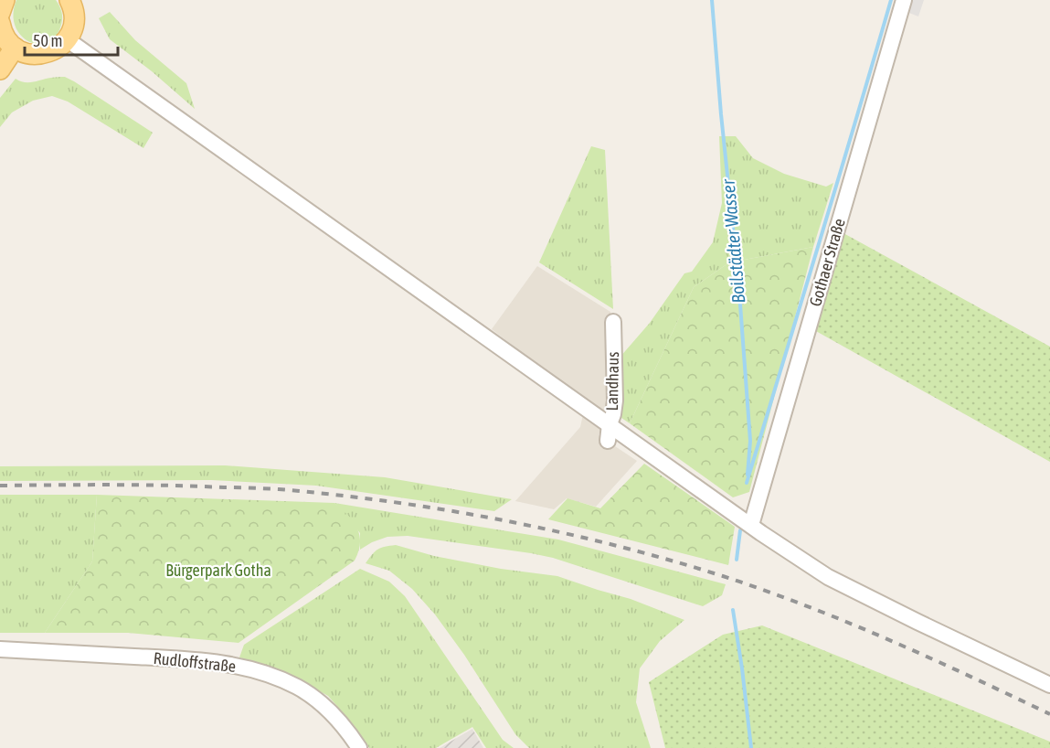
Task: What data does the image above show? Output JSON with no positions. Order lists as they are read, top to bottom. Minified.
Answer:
{"streets":{"street":["Gothaer Straße","Landhaus","Rudloffstraße"]},"water":["Boilstädter Wasser"],"parks":["Bürgerpark Gotha"],"scale_bar":"50 m"}
